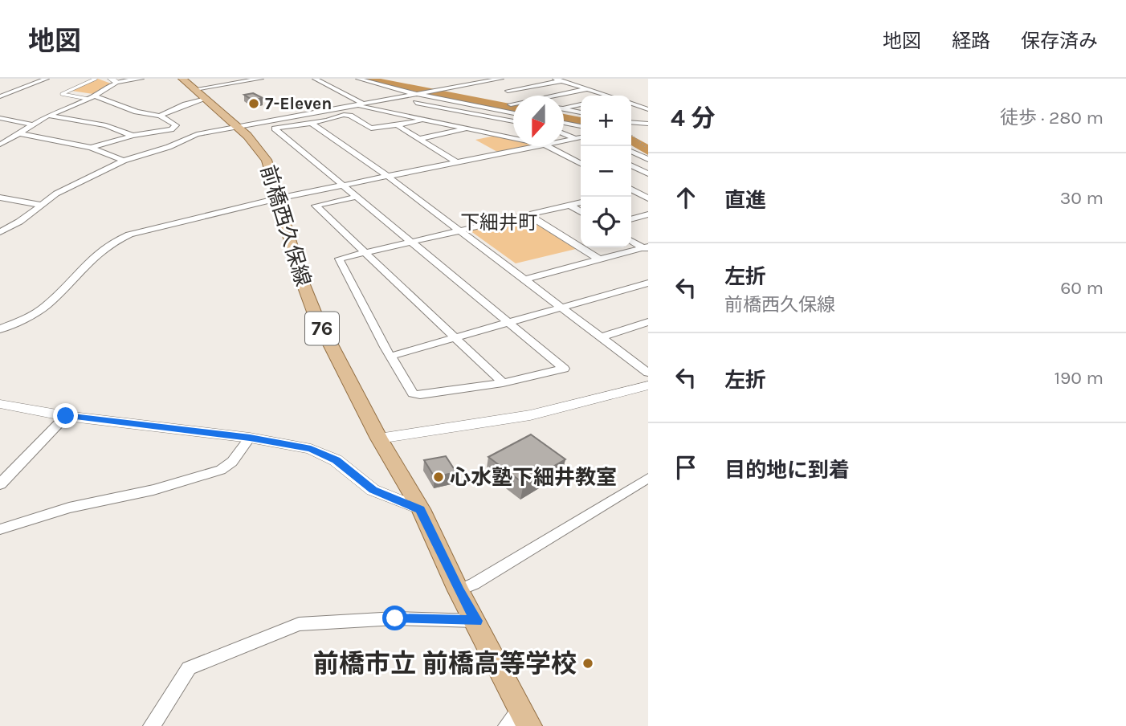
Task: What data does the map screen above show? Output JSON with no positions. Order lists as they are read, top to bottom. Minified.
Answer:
{"streets":{"main road":["前橋西久保線","76"]},"districts":["下細井町"],"places":["7-Eleven","心水塾下細井教室","前橋市立 前橋高等学校"],"north":"bottom","page":{"header":"地図","nav":["地図","経路","保存済み"],"heading":["4 分","徒歩 · 280 m"],"map_buttons":["+","−"],"list":[["直進","30 m"],["左折","前橋西久保線","60 m"],["左折","190 m"],"目的地に到着"]}}
